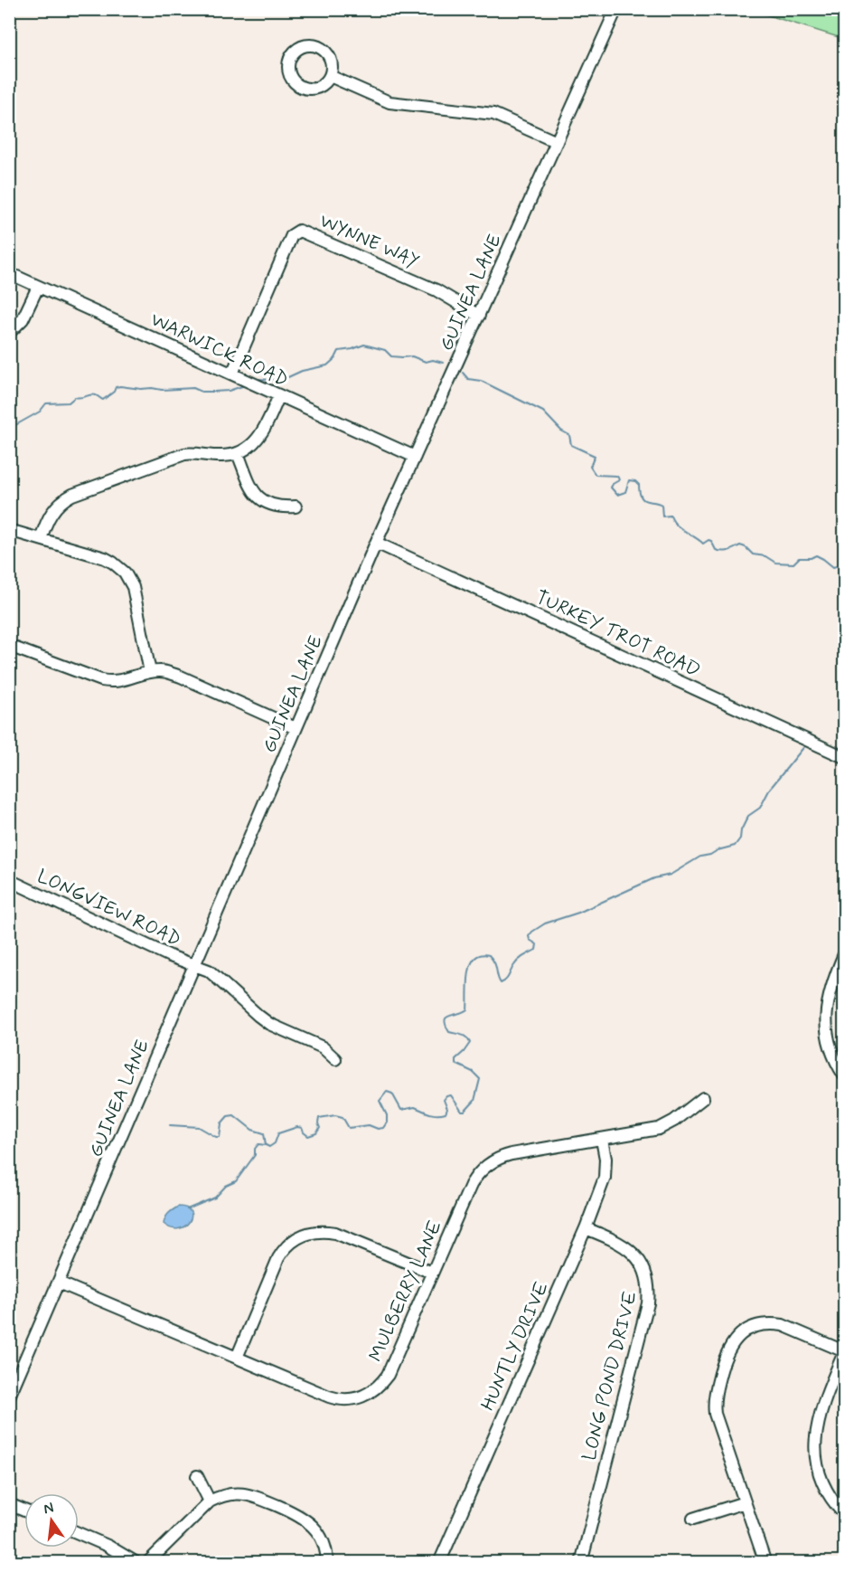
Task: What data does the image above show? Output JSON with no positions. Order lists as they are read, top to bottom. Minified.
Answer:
{"streets":{"street":["WYNNE WAY","GUINEA LANE","WARWICK ROAD","TURKEY TROT ROAD","LONGVIEW ROAD","MULBERRY LANE","HUNTLY DRIVE","LONG POND DRIVE"]},"crossings":[["WYNNE WAY","GUINEA LANE"],["WYNNE WAY","WARWICK ROAD"],["GUINEA LANE","WARWICK ROAD"],["GUINEA LANE","TURKEY TROT ROAD"],["GUINEA LANE","LONGVIEW ROAD"],["GUINEA LANE","MULBERRY LANE"],["MULBERRY LANE","HUNTLY DRIVE"],["HUNTLY DRIVE","LONG POND DRIVE"]],"north":"top"}
